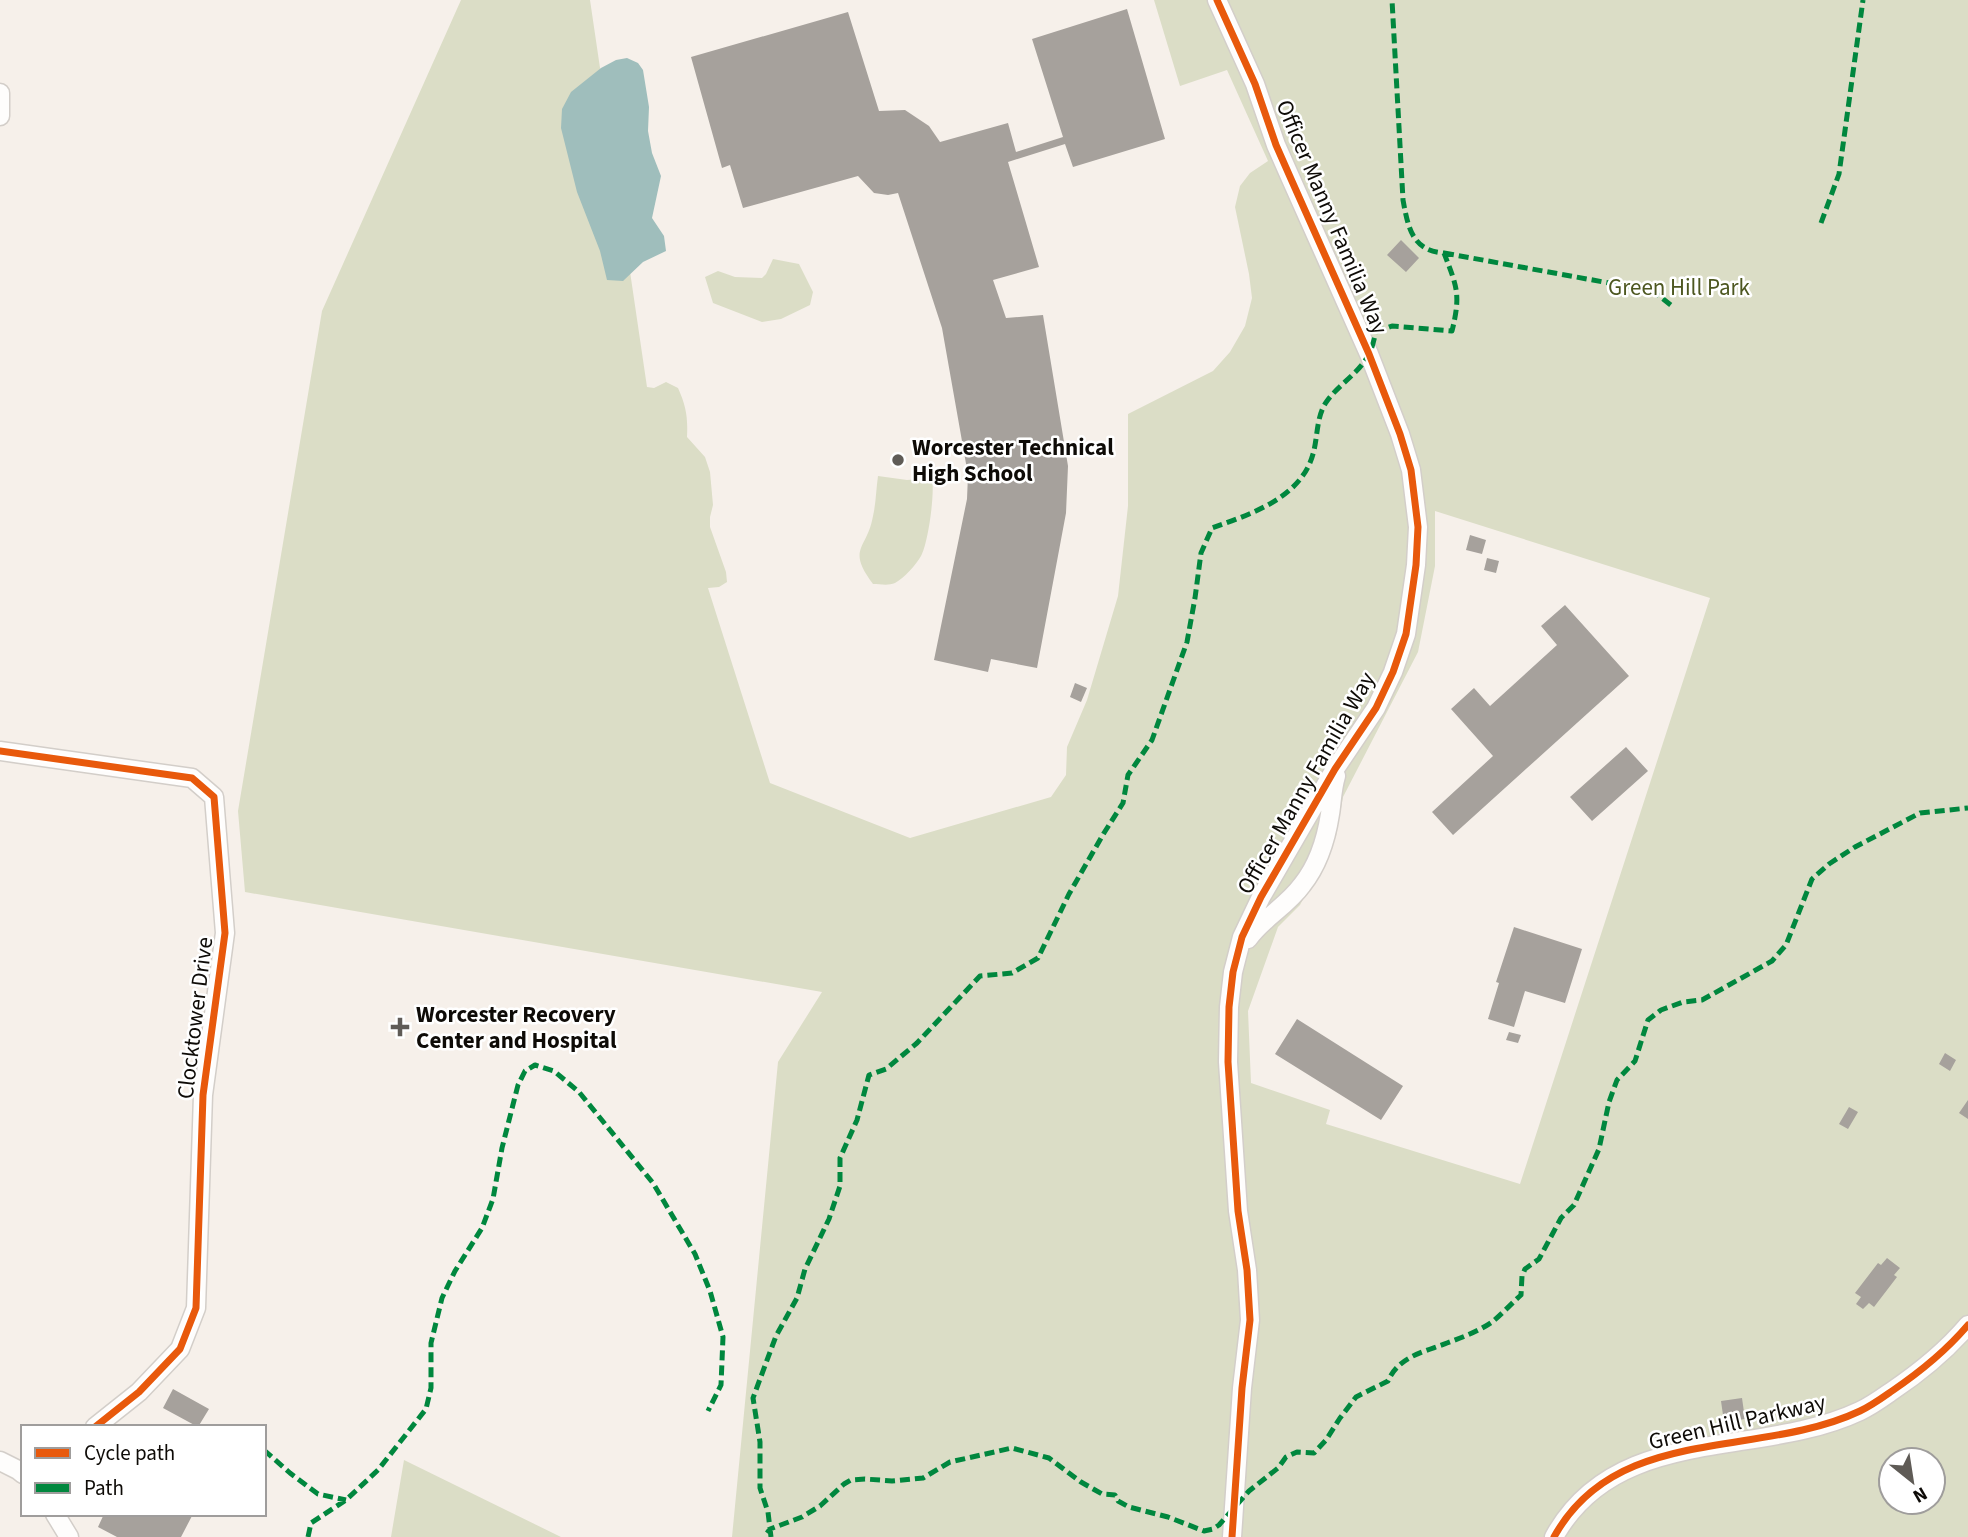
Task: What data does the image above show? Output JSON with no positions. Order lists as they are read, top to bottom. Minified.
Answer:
{"streets":{"street":["Officer Manny Familia Way","Clocktower Drive","Green Hill Parkway"]},"parks":["Green Hill Park"],"places":{"other":["Worcester Technical High School"],"health":["Worcester Recovery Center and Hospital"]},"legend":["Cycle path","Path"],"north":"bottom right"}
